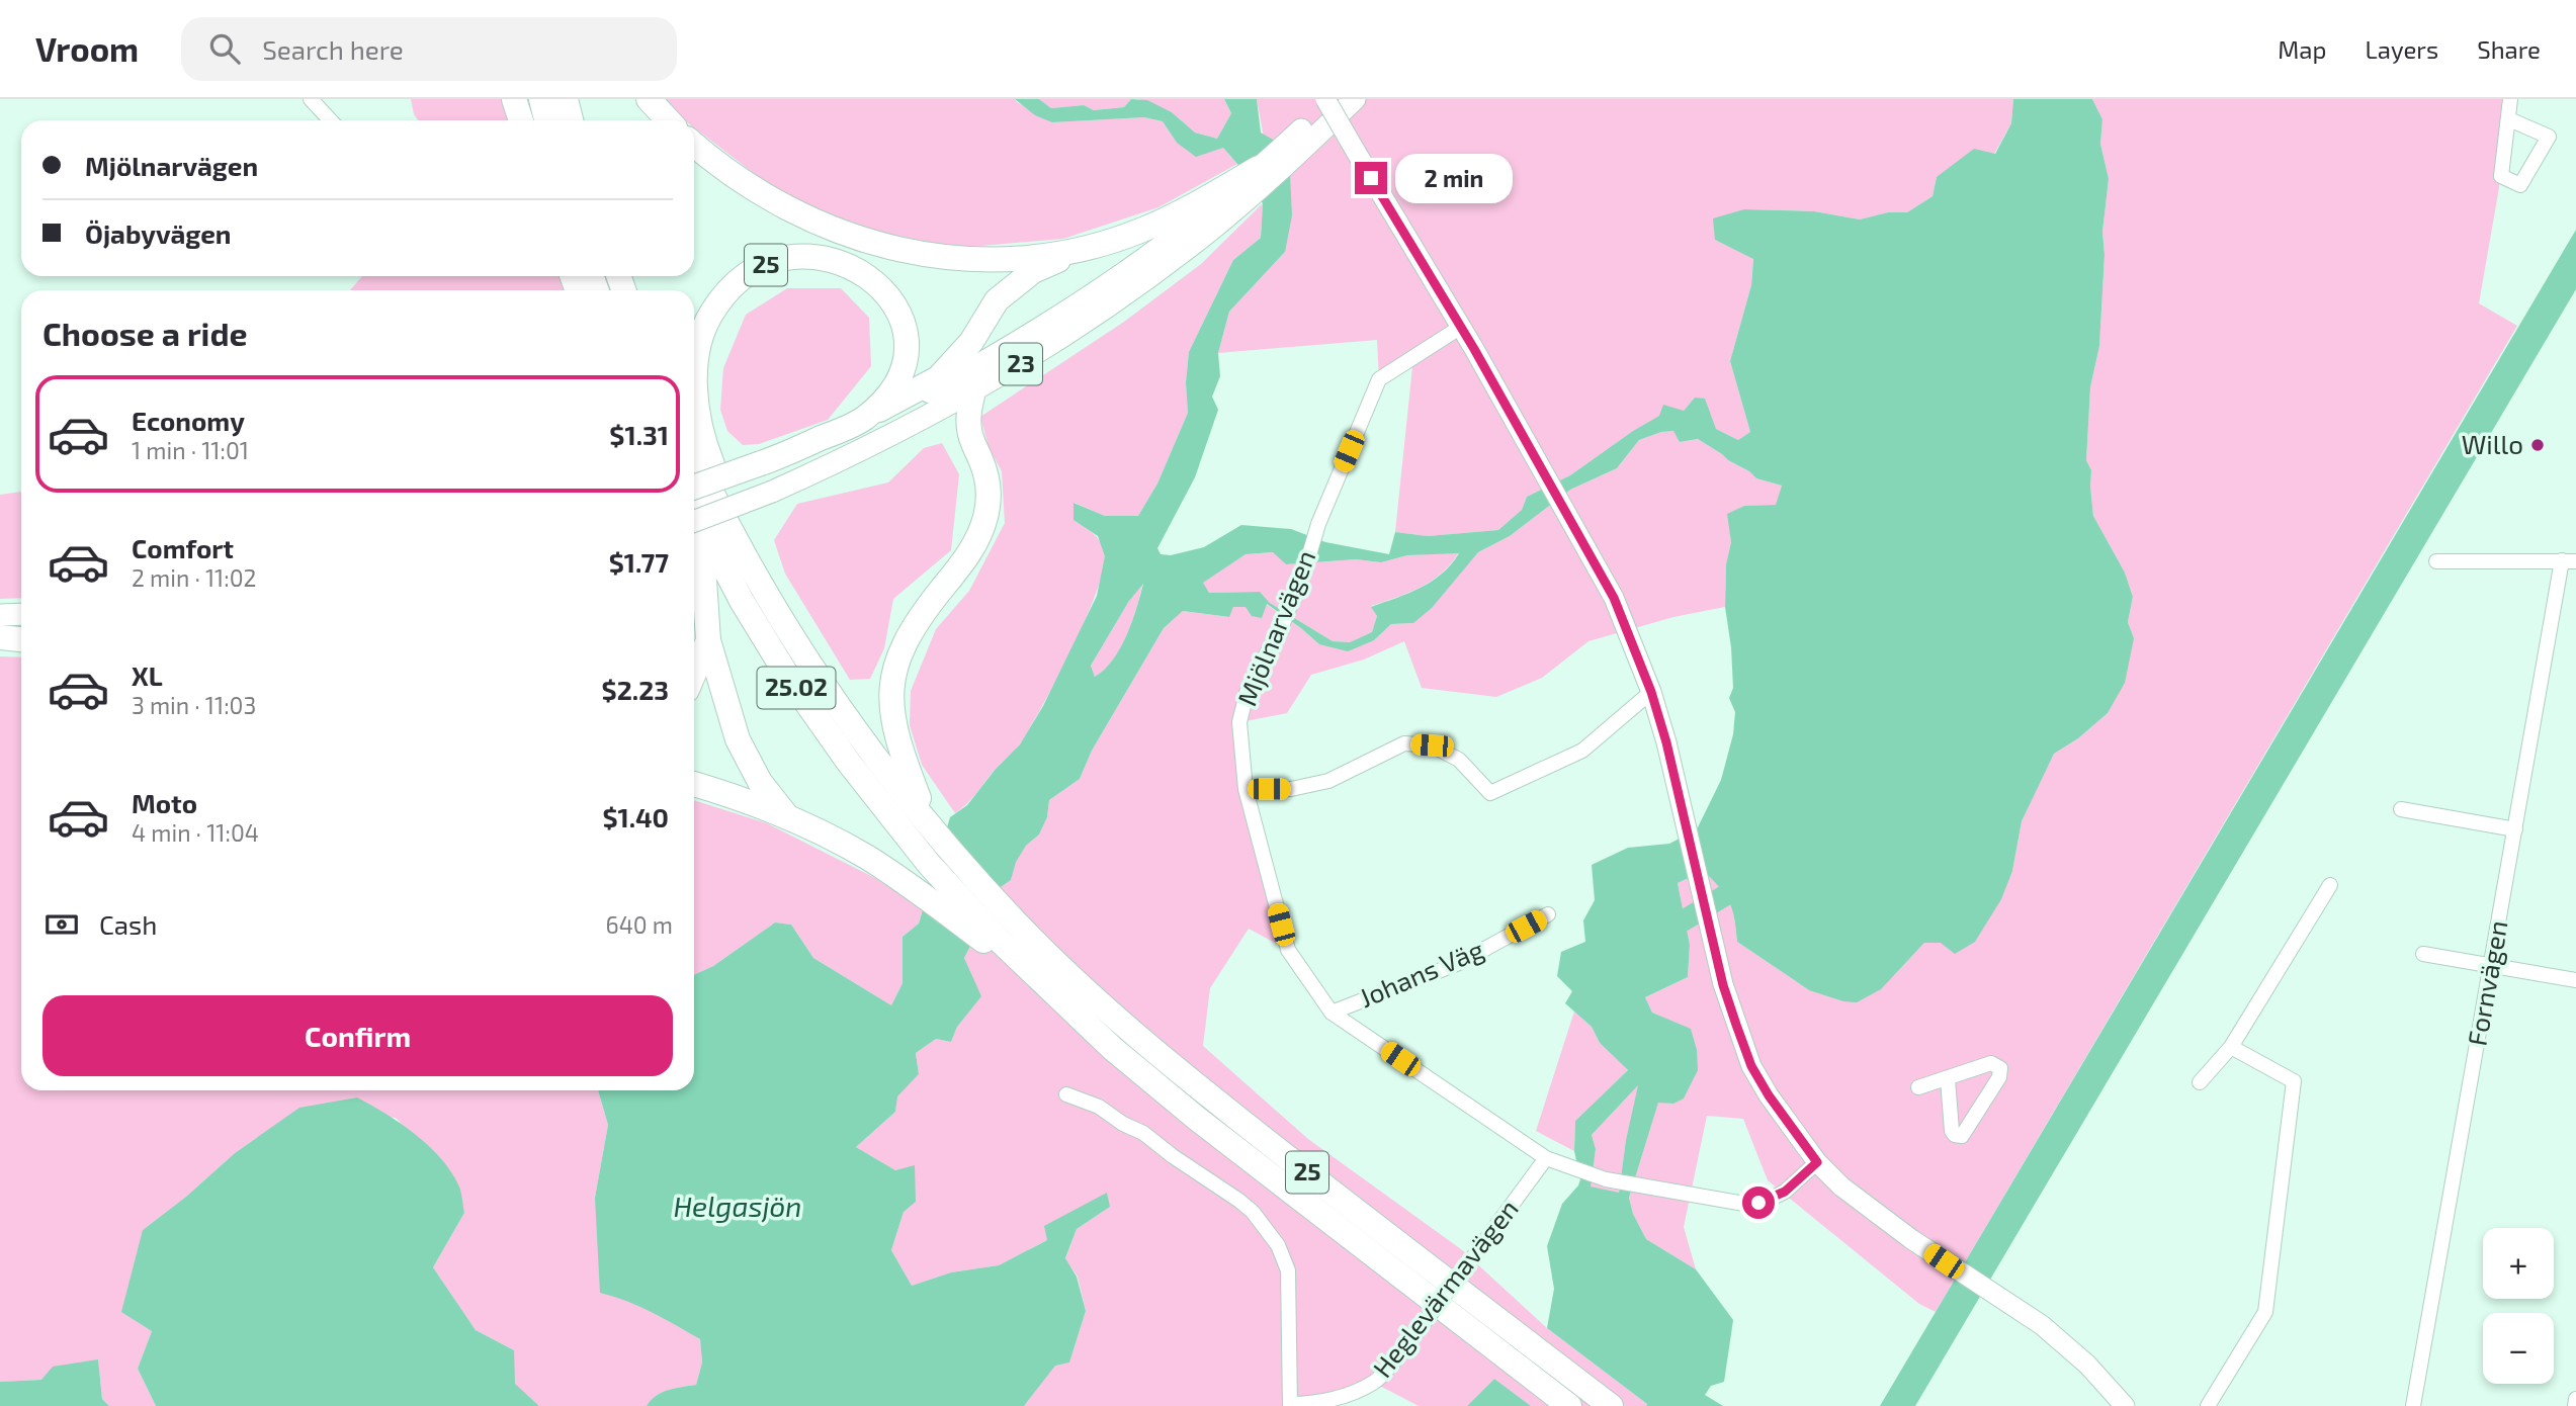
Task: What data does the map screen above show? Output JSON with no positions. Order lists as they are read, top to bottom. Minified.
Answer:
{"streets":{"highway":["25","25.02"],"main road":["23"],"street":["Mjölnarvägen","Johans Väg","Fornvägen","Heglevärmavägen"]},"crossings":[["25","23"],["25","25.02"],["Mjölnarvägen","Johans Väg"],["Mjölnarvägen","Heglevärmavägen"]],"water":["Helgasjön"],"places":["Willo"],"page":{"header":"Vroom","search":"Search here","nav":["Map","Layers","Share"],"banner":["Mjölnarvägen","Öjabyvägen"],"bubble":"2 min","heading":"Choose a ride","list":[{"name":"Economy","note":"1 min · 11:01","value":"$1.31"},{"name":"Comfort","note":"2 min · 11:02","value":"$1.77"},{"name":"XL","note":"3 min · 11:03","value":"$2.23"},{"name":"Moto","note":"4 min · 11:04","value":"$1.40"}],"pay":["Cash","640 m"],"buttons":"Confirm","map_buttons":["+","−"]}}
